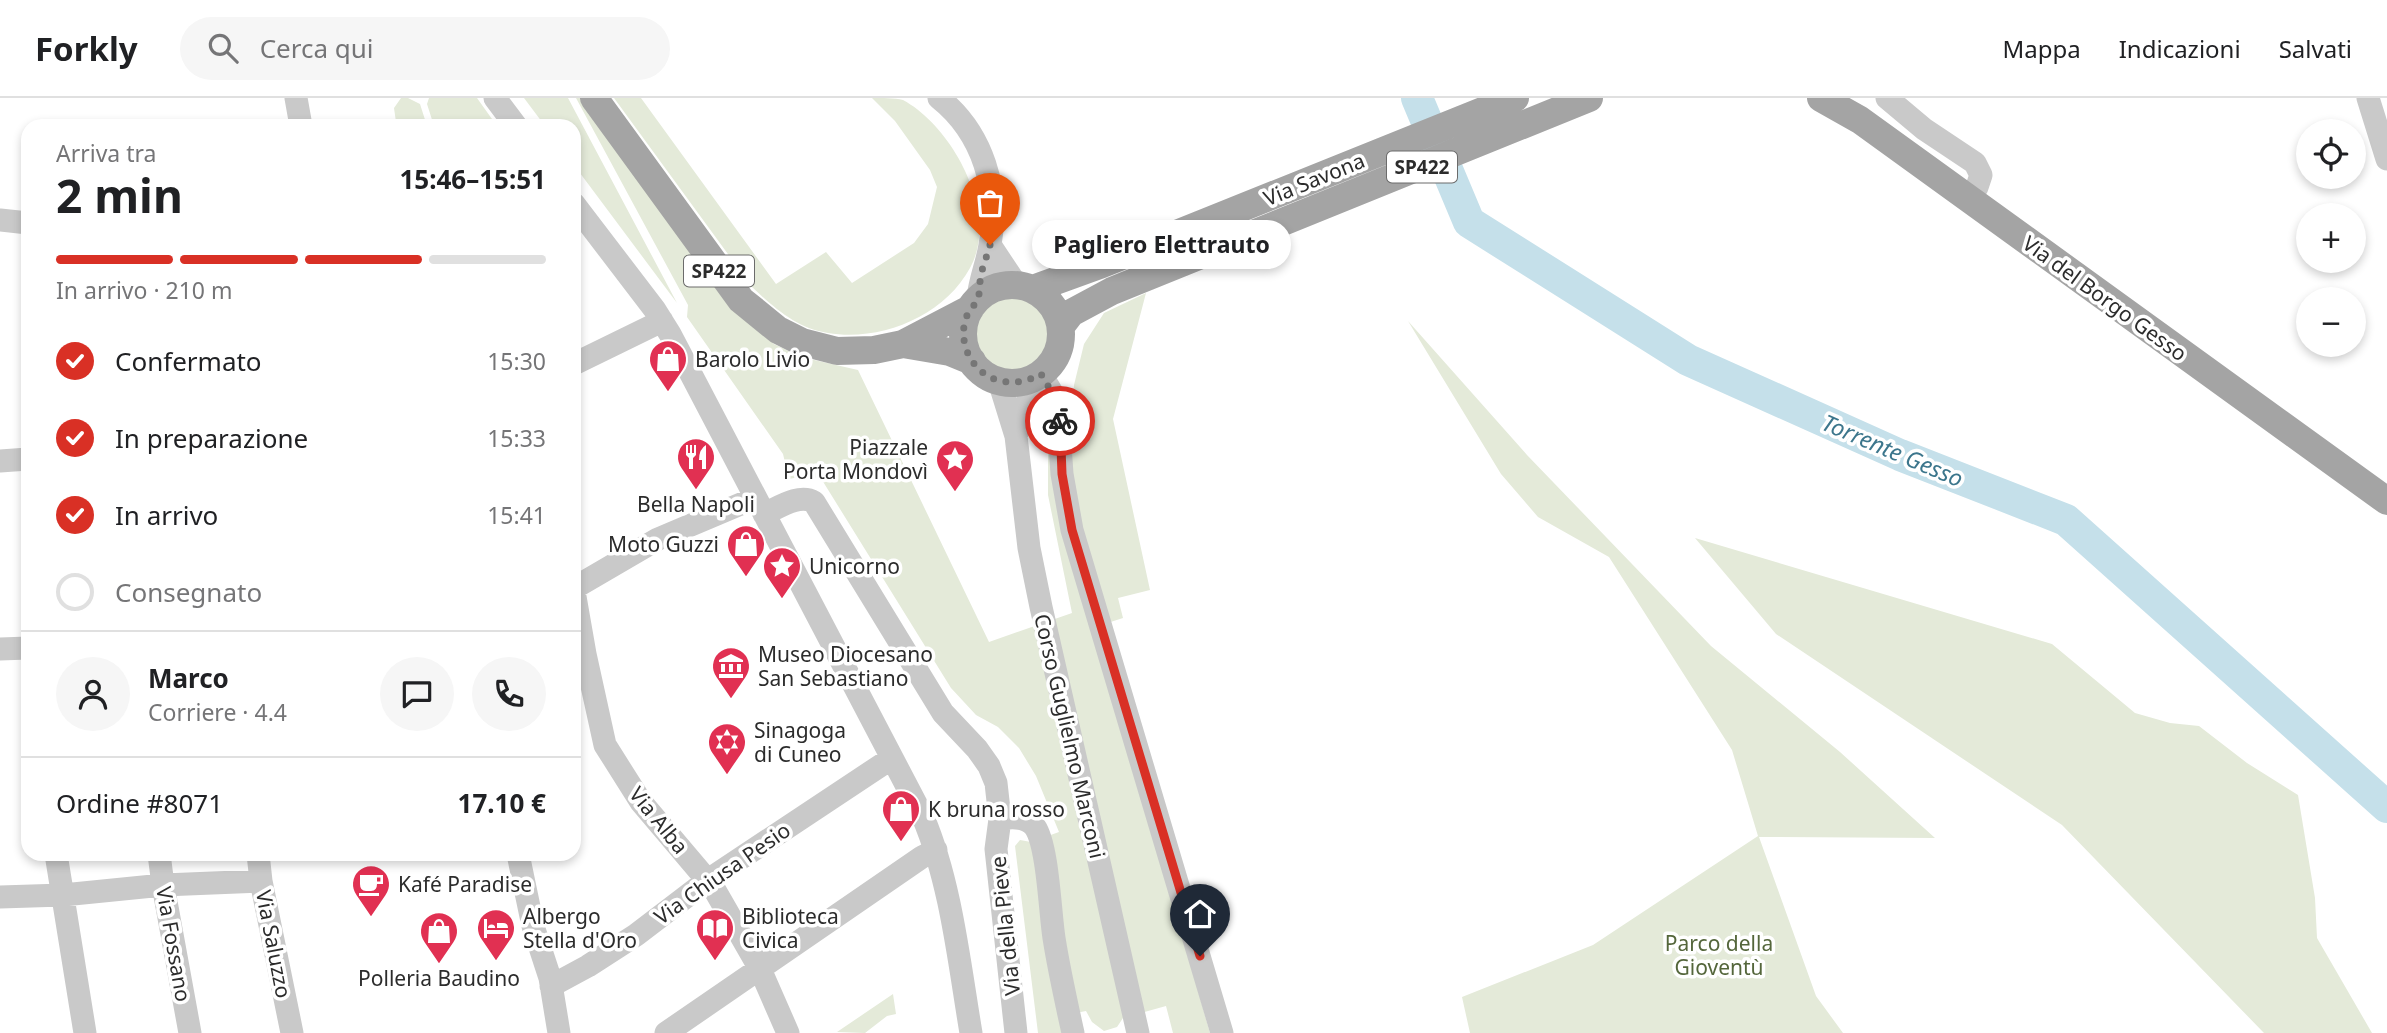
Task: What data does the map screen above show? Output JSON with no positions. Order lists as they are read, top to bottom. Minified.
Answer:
{"streets":{"main road":["SP422","Via Savona","Via del Borgo Gesso"],"street":["Corso Guglielmo Marconi","Via Alba","Via Chiusa Pesio","Via della Pieve","Via Fossano","Via Saluzzo"]},"crossings":[["SP422","Via Savona"],["SP422","Corso Guglielmo Marconi"],["Via Savona","Corso Guglielmo Marconi"],["Via Alba","Via Chiusa Pesio"]],"water":["Torrente Gesso"],"parks":["Parco della Gioventù"],"places":{"other":["Pagliero Elettrauto"],"shop":["Barolo Livio","Moto Guzzi","K bruna rosso","Polleria Baudino"],"restaurant":["Bella Napoli"],"place":["Piazzale Porta Mondovì","Unicorno"],"museum":["Museo Diocesano San Sebastiano"],"synagogue":["Sinagoga di Cuneo"],"cafe":["Kafé Paradise"],"hotel":["Albergo Stella d'Oro"],"library":["Biblioteca Civica"]},"page":{"header":"Forkly","search":"Cerca qui","nav":["Mappa","Indicazioni","Salvati"],"map_buttons":["+","−"],"heading":["2 min","Arriva tra","15:46–15:51"],"panel":["Marco","Corriere · 4.4","Ordine #8071","17.10 €"],"bubble":"Pagliero Elettrauto","bar":"In arrivo · 210 m","list":[["Confermato","15:30"],["In preparazione","15:33"],["In arrivo","15:41"],"Consegnato"]}}
